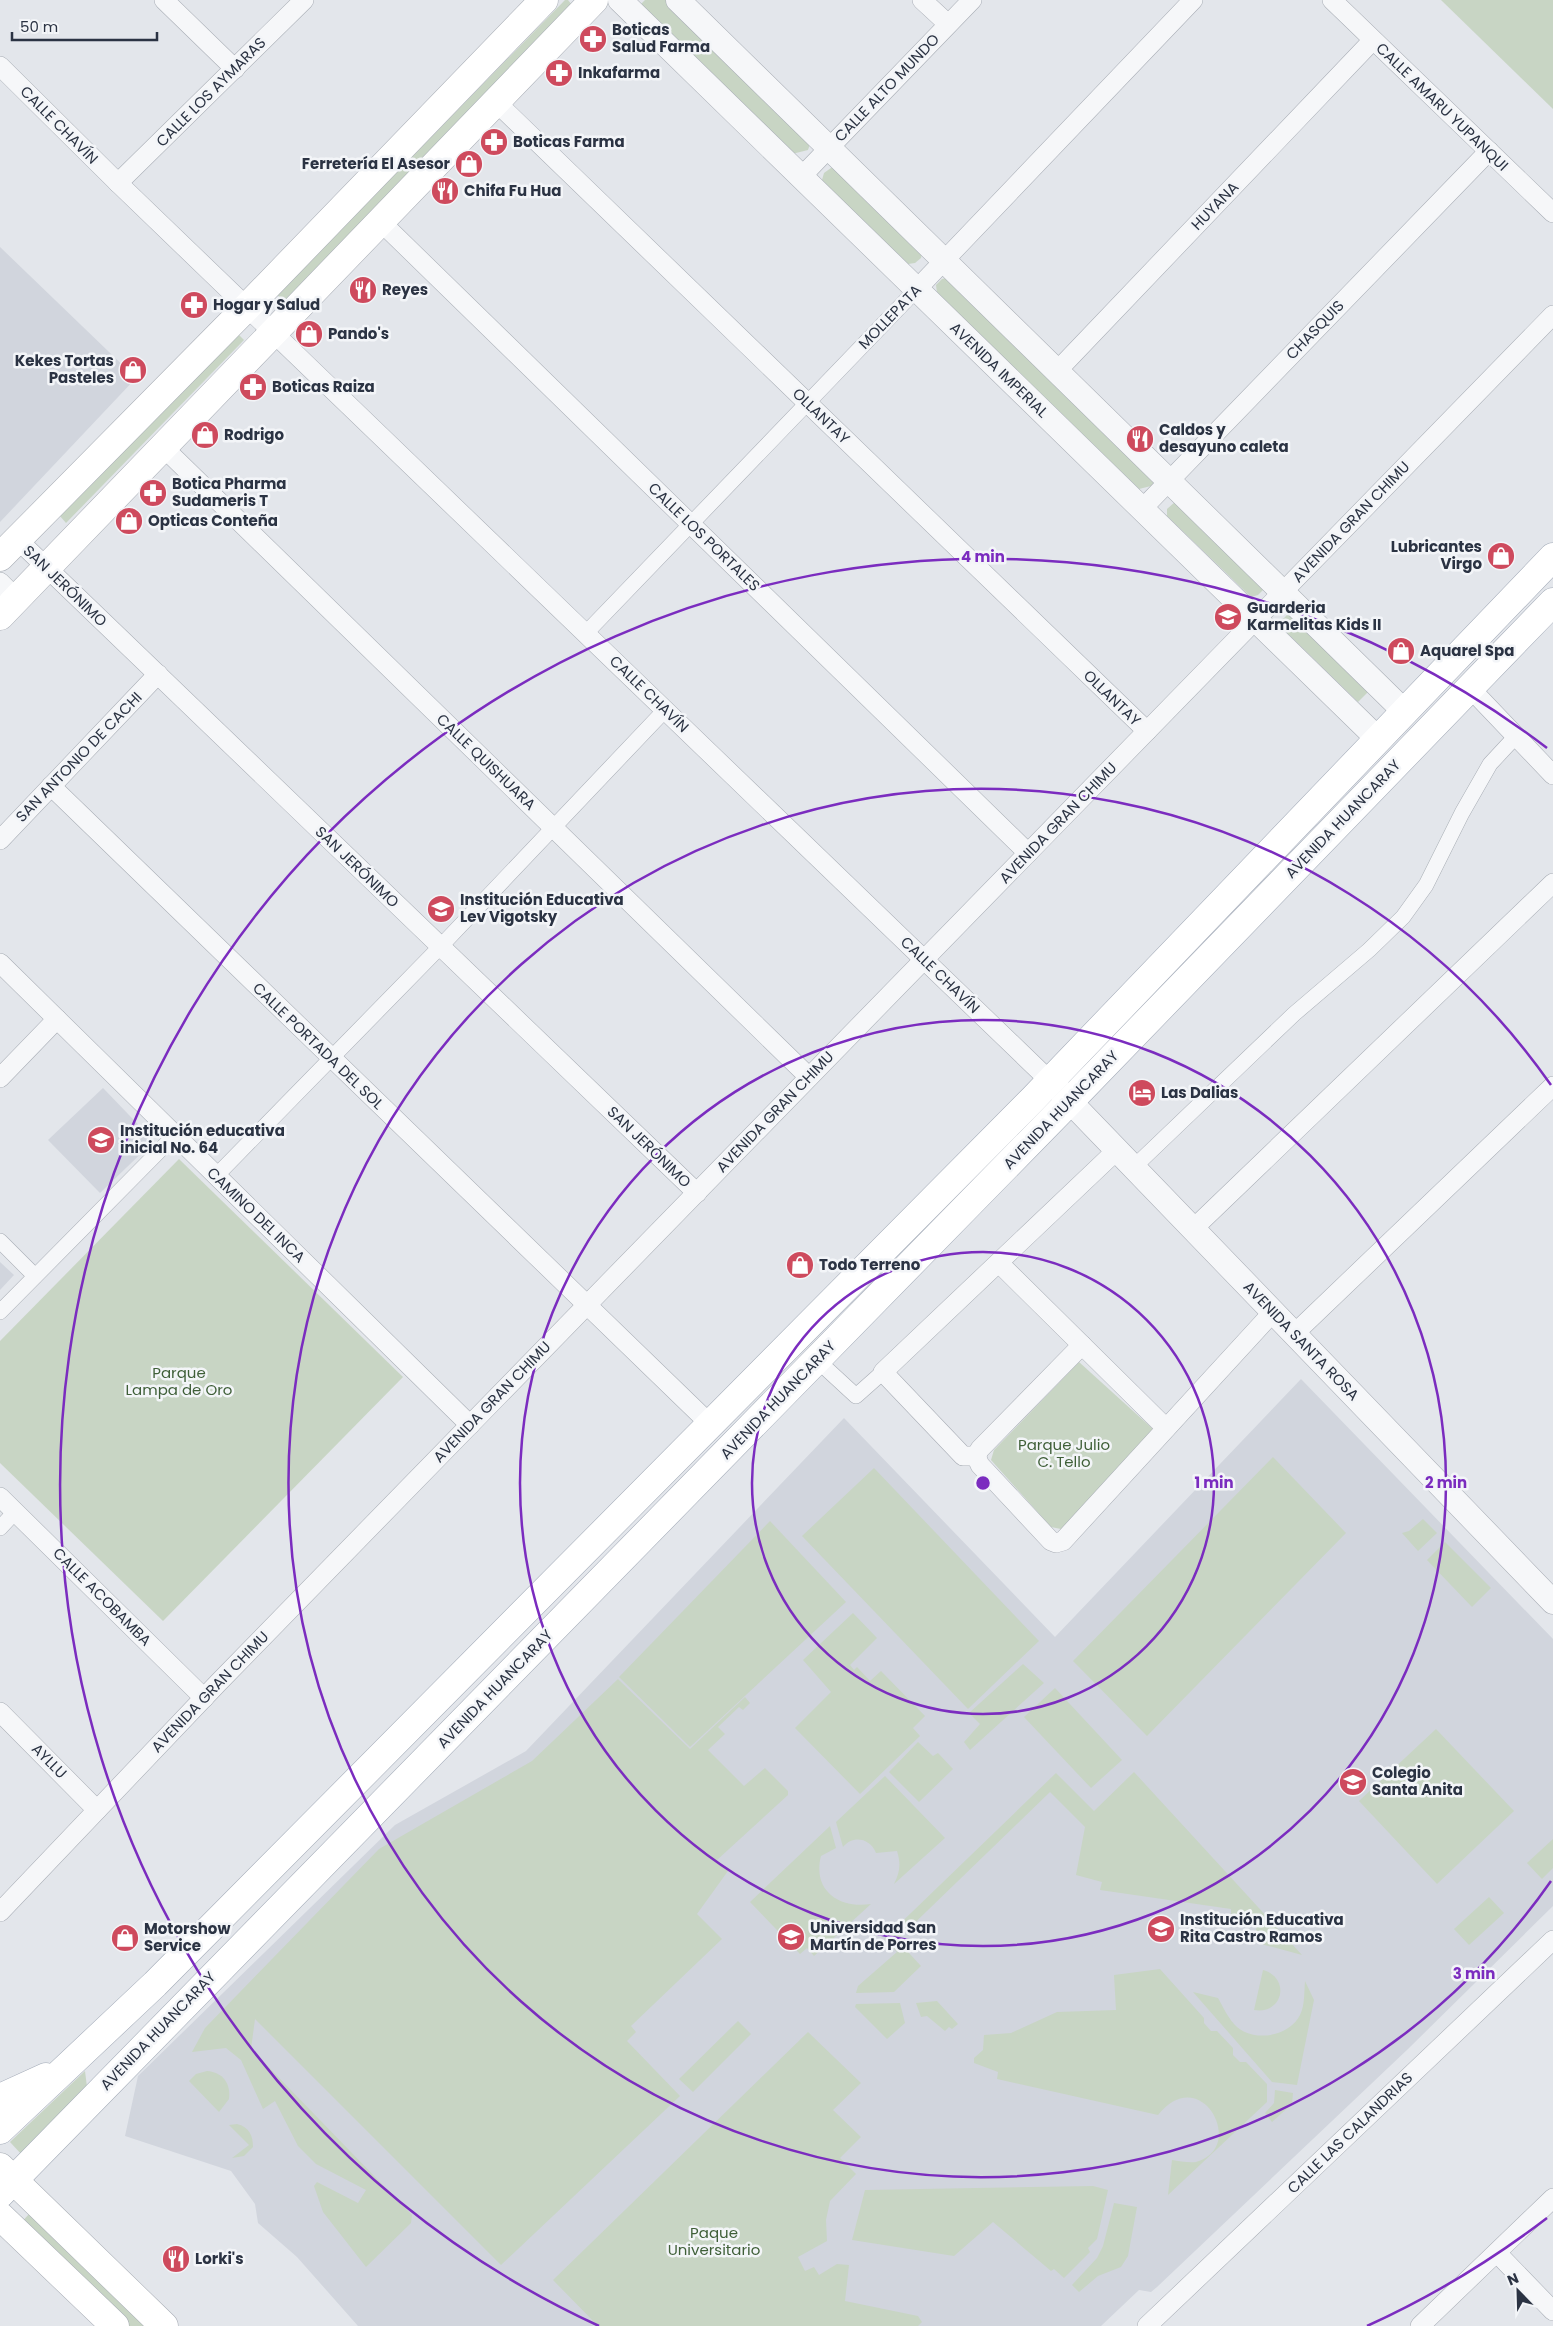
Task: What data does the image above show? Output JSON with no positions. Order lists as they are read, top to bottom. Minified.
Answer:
{"streets":{"main road":["AVENIDA HUANCARAY"],"street":["CALLE ALTO MUNDO","CALLE LOS AYMARAS","CALLE AMARU YUPANQUI","CALLE CHAVÍN","HUYANA","MOLLEPATA","CHASQUIS","AVENIDA IMPERIAL","OLLANTAY","AVENIDA GRAN CHIMU","CALLE LOS PORTALES","SAN JERÓNIMO","SAN ANTONIO DE CACHI","CALLE QUISHUARA","CALLE PORTADA DEL SOL","CAMINO DEL INCA","AVENIDA SANTA ROSA","CALLE ACOBAMBA","AYLLU","CALLE LAS CALANDRIAS"]},"crossings":[["CALLE ALTO MUNDO","AVENIDA IMPERIAL"],["CALLE LOS AYMARAS","CALLE CHAVÍN"],["CALLE AMARU YUPANQUI","HUYANA"],["CALLE AMARU YUPANQUI","CHASQUIS"],["CALLE CHAVÍN","MOLLEPATA"],["CALLE CHAVÍN","AVENIDA GRAN CHIMU"],["CALLE CHAVÍN","AVENIDA HUANCARAY"],["CALLE CHAVÍN","AVENIDA SANTA ROSA"],["MOLLEPATA","AVENIDA IMPERIAL"],["MOLLEPATA","OLLANTAY"],["MOLLEPATA","CALLE LOS PORTALES"],["CHASQUIS","AVENIDA IMPERIAL"],["AVENIDA IMPERIAL","AVENIDA GRAN CHIMU"],["AVENIDA IMPERIAL","AVENIDA HUANCARAY"],["OLLANTAY","AVENIDA GRAN CHIMU"],["AVENIDA GRAN CHIMU","CALLE LOS PORTALES"],["AVENIDA GRAN CHIMU","SAN JERÓNIMO"],["AVENIDA GRAN CHIMU","CALLE QUISHUARA"],["AVENIDA GRAN CHIMU","CALLE PORTADA DEL SOL"],["AVENIDA GRAN CHIMU","CAMINO DEL INCA"],["AVENIDA GRAN CHIMU","CALLE ACOBAMBA"],["AVENIDA GRAN CHIMU","AYLLU"],["SAN JERÓNIMO","SAN ANTONIO DE CACHI"],["SAN ANTONIO DE CACHI","CALLE PORTADA DEL SOL"],["AVENIDA HUANCARAY","CALLE PORTADA DEL SOL"],["AVENIDA HUANCARAY","AVENIDA SANTA ROSA"]],"parks":["Parque Lampa de Oro","Parque Julio C. Tello","Paque Universitario"],"places":{"pharmacy":["Boticas Salud Farma","Inkafarma","Boticas Farma","Hogar y Salud","Boticas Raiza","Botica Pharma Sudameris T"],"shop":["Ferretería El Asesor","Pando's","Kekes Tortas Pasteles","Rodrigo","Opticas Conteña","Lubricantes Virgo","Aquarel Spa","Todo Terreno","Motorshow Service"],"restaurant":["Chifa Fu Hua","Reyes","Caldos y desayuno caleta","Lorki's"],"school or university":["Guarderia Karmelitas Kids II","Institución Educativa Lev Vigotsky","Institución educativa inicial No. 64","Colegio Santa Anita","Institución Educativa Rita Castro Ramos","Universidad San Martín de Porres"],"hotel":["Las Dalias"]},"scale_bar":"50 m","north":"top left","rings":["4 min","1 min","2 min","3 min"]}
